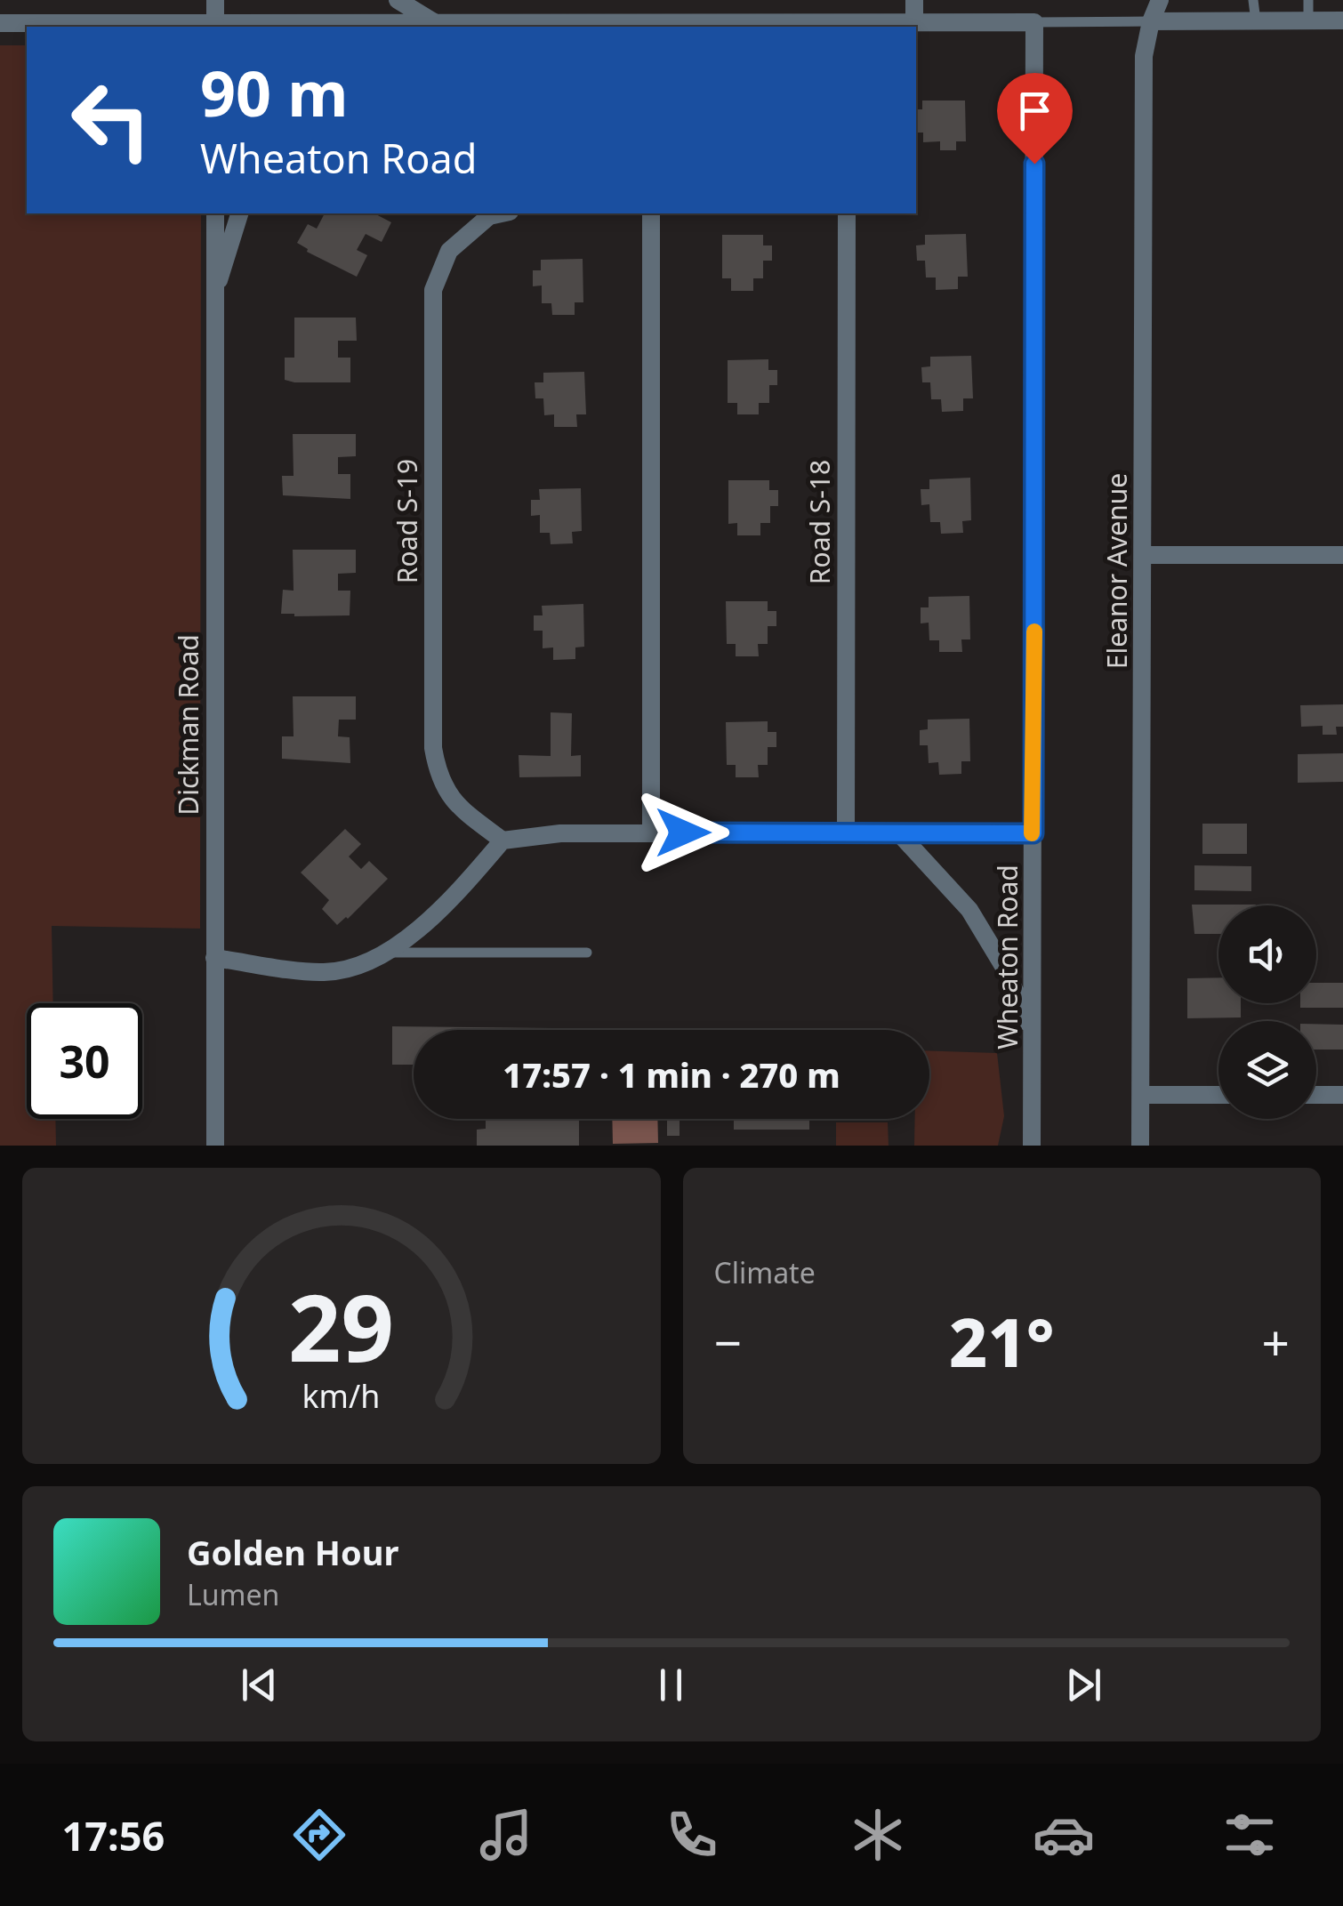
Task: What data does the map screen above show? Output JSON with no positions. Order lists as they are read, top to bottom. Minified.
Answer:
{"streets":{"street":["Road S-19","Road S-18","Eleanor Avenue","Dickman Road","Wheaton Road"]},"page":{"turn":["90 m","Wheaton Road"],"limit":"30","trip":"17:57 · 1 min · 270 m","tile":"Climate","heat":["−","21°","+"],"song":["Golden Hour","Lumen"],"tabs":"17:56","gauge":["29","km/h"]}}
